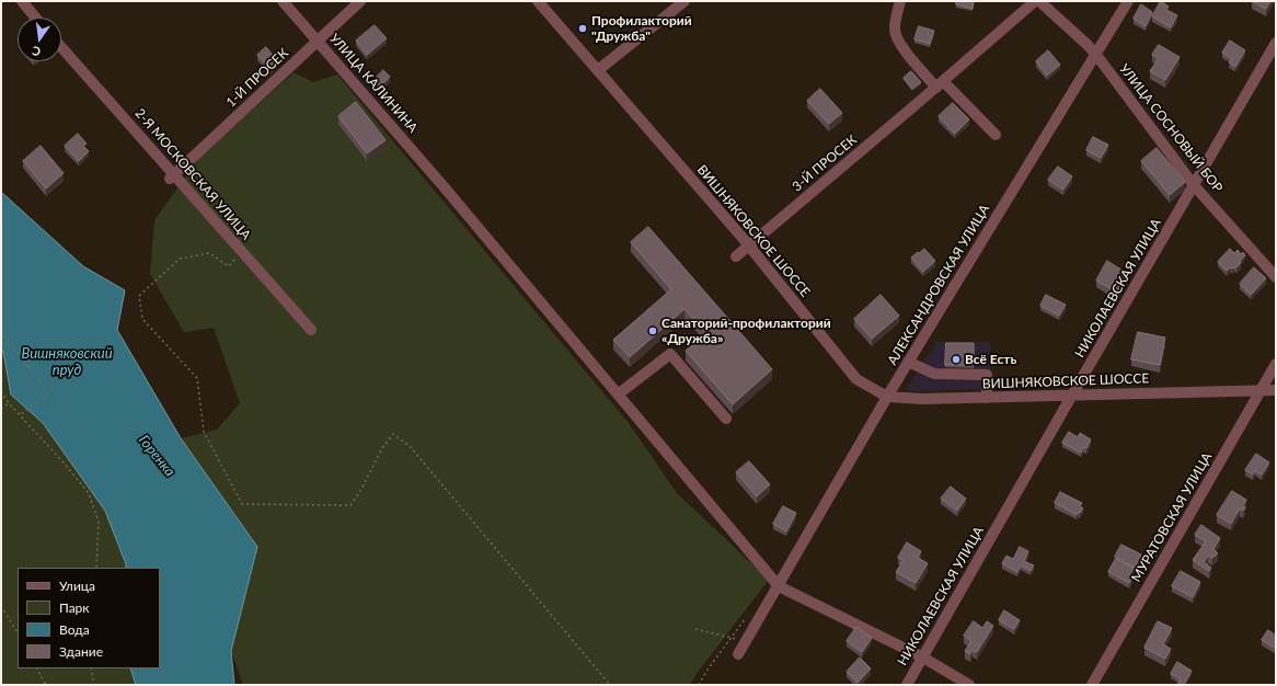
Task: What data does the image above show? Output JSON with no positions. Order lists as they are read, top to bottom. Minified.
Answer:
{"streets":{"street":["1-Й ПРОСЕК","УЛИЦА КАЛИНИНА","УЛИЦА СОСНОВЫЙ БОР","3-Й ПРОСЕК","2-Я МОСКОВСКАЯ УЛИЦА","ВИШНЯКОВСКОЕ ШОССЕ","АЛЕКСАНДРОВСКАЯ УЛИЦА","НИКОЛАЕВСКАЯ УЛИЦА","МУРАТОВСКАЯ УЛИЦА"]},"crossings":[["1-Й ПРОСЕК","УЛИЦА КАЛИНИНА"],["1-Й ПРОСЕК","2-Я МОСКОВСКАЯ УЛИЦА"],["УЛИЦА КАЛИНИНА","АЛЕКСАНДРОВСКАЯ УЛИЦА"],["УЛИЦА СОСНОВЫЙ БОР","АЛЕКСАНДРОВСКАЯ УЛИЦА"],["УЛИЦА СОСНОВЫЙ БОР","НИКОЛАЕВСКАЯ УЛИЦА"],["3-Й ПРОСЕК","ВИШНЯКОВСКОЕ ШОССЕ"],["ВИШНЯКОВСКОЕ ШОССЕ","АЛЕКСАНДРОВСКАЯ УЛИЦА"],["ВИШНЯКОВСКОЕ ШОССЕ","НИКОЛАЕВСКАЯ УЛИЦА"],["ВИШНЯКОВСКОЕ ШОССЕ","МУРАТОВСКАЯ УЛИЦА"]],"water":["Вишняковский пруд","Горенка"],"places":["Профилакторий \"Дружба\"","Санаторий-профилакторий «Дружба»","Всё Есть"],"legend":["Улица","Парк","Вода","Здание"],"north":"bottom"}
